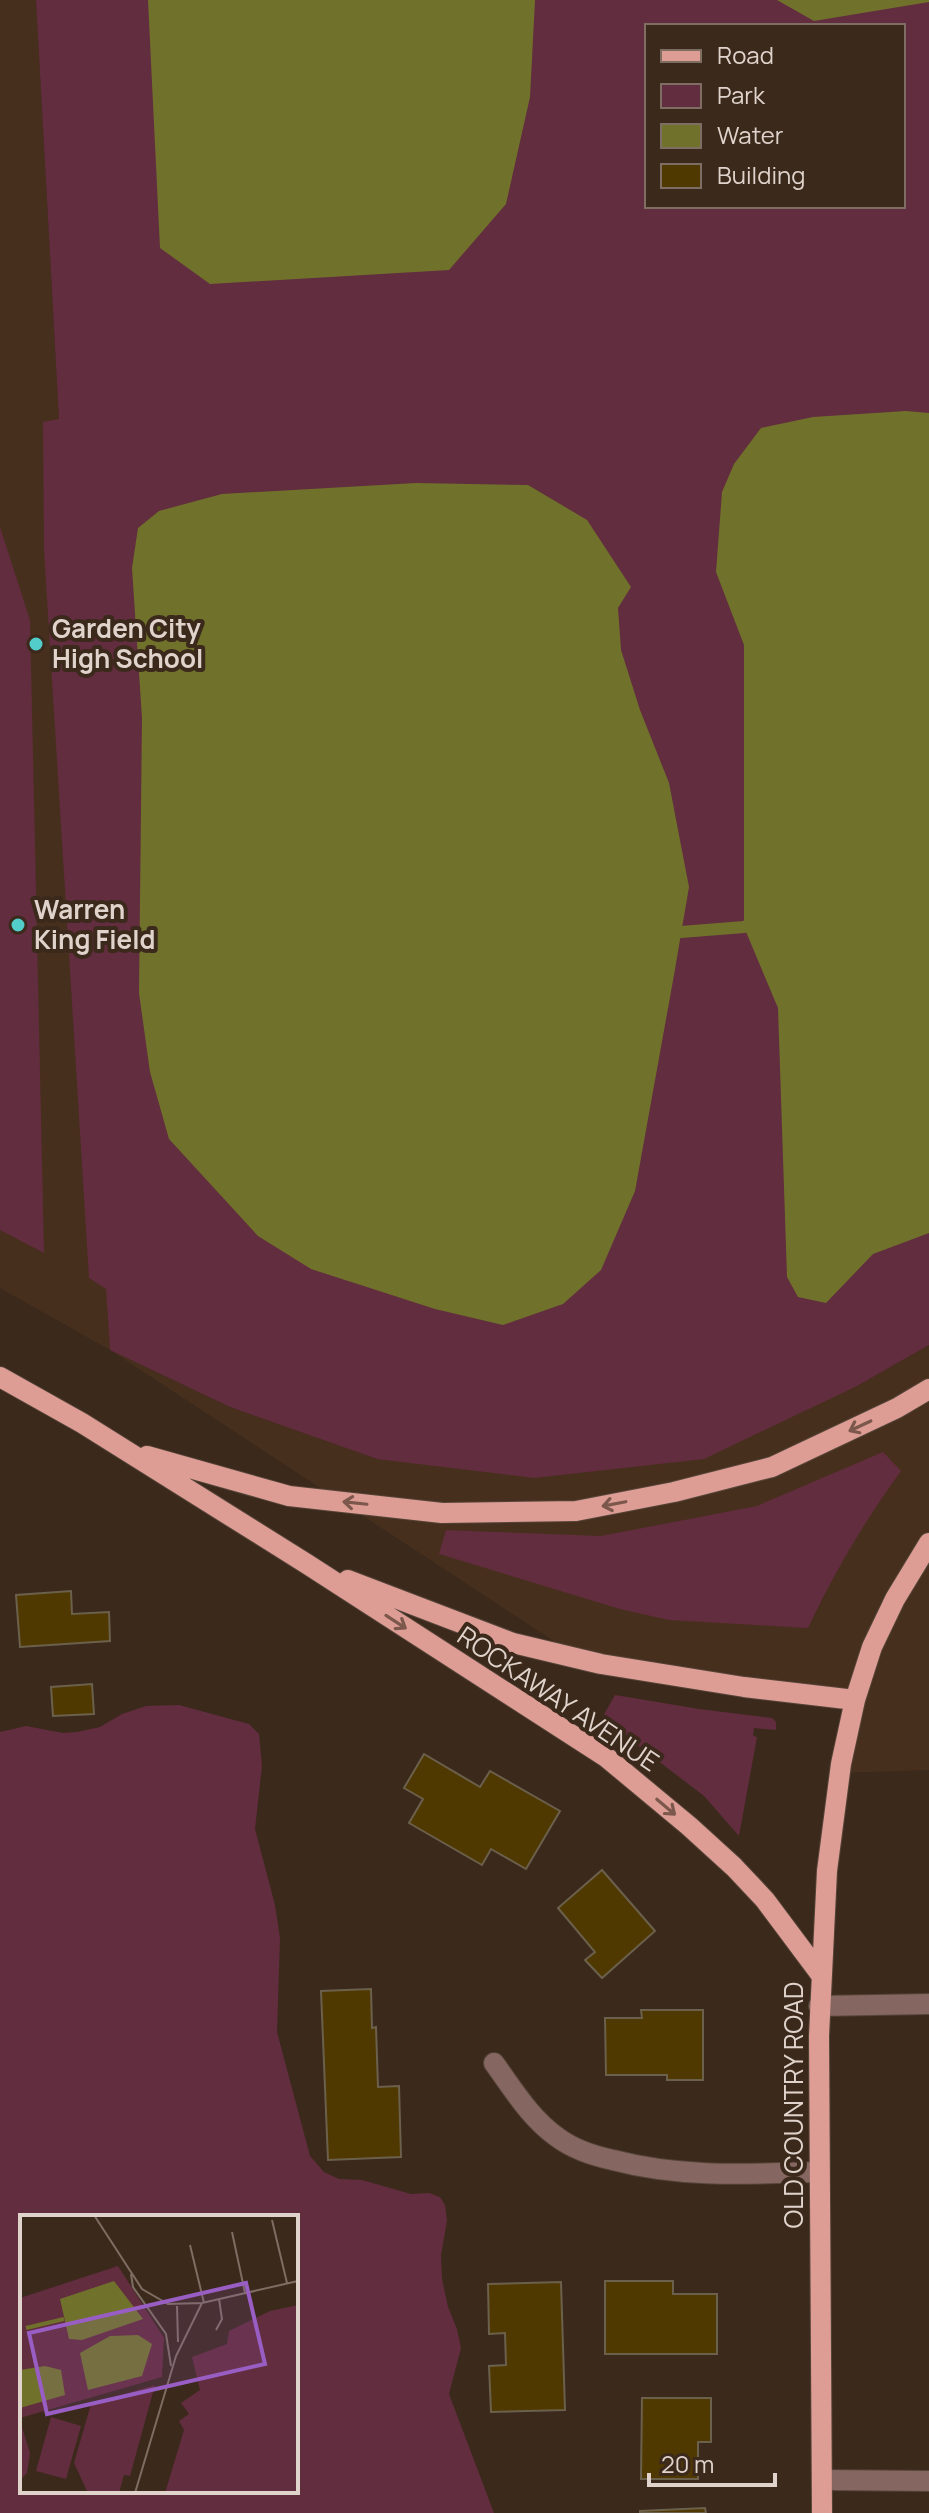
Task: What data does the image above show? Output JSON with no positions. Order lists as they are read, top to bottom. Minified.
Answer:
{"streets":{"main road":["ROCKAWAY AVENUE","OLD COUNTRY ROAD"]},"crossings":[["ROCKAWAY AVENUE","OLD COUNTRY ROAD"]],"places":["Garden City High School","Warren King Field"],"legend":["Road","Park","Water","Building"],"scale_bar":"20 m"}
